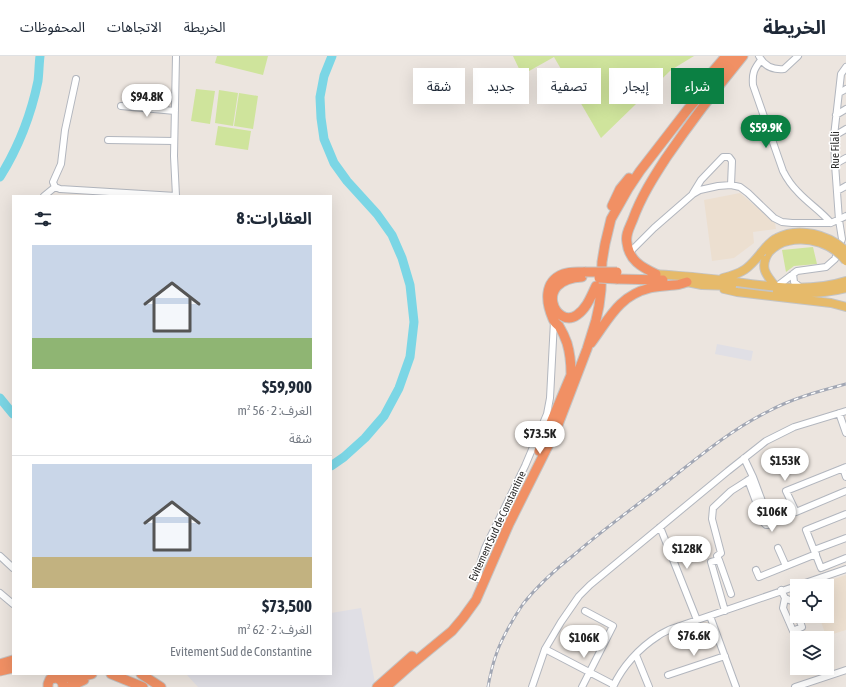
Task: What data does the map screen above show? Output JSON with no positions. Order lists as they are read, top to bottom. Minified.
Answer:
{"streets":{"highway":["Evitement Sud de Constantine"],"street":["Rue Filali"]},"page":{"header":"الخريطة","nav":["الخريطة","الاتجاهات","المحفوظات"],"chip":["شراء","إيجار","تصفية","جديد","شقة"],"price":["$94.8K","$59.9K","$73.5K","$153K","$106K","$128K","$76.6K","$106K"],"heading":"العقارات: 8","list":[{"name":"$59,900","note":"الغرف: 2 · 56 m² · شقة"},{"name":"$73,500","note":"الغرف: 2 · 62 m² · Evitement Sud de Constantine"}]}}
